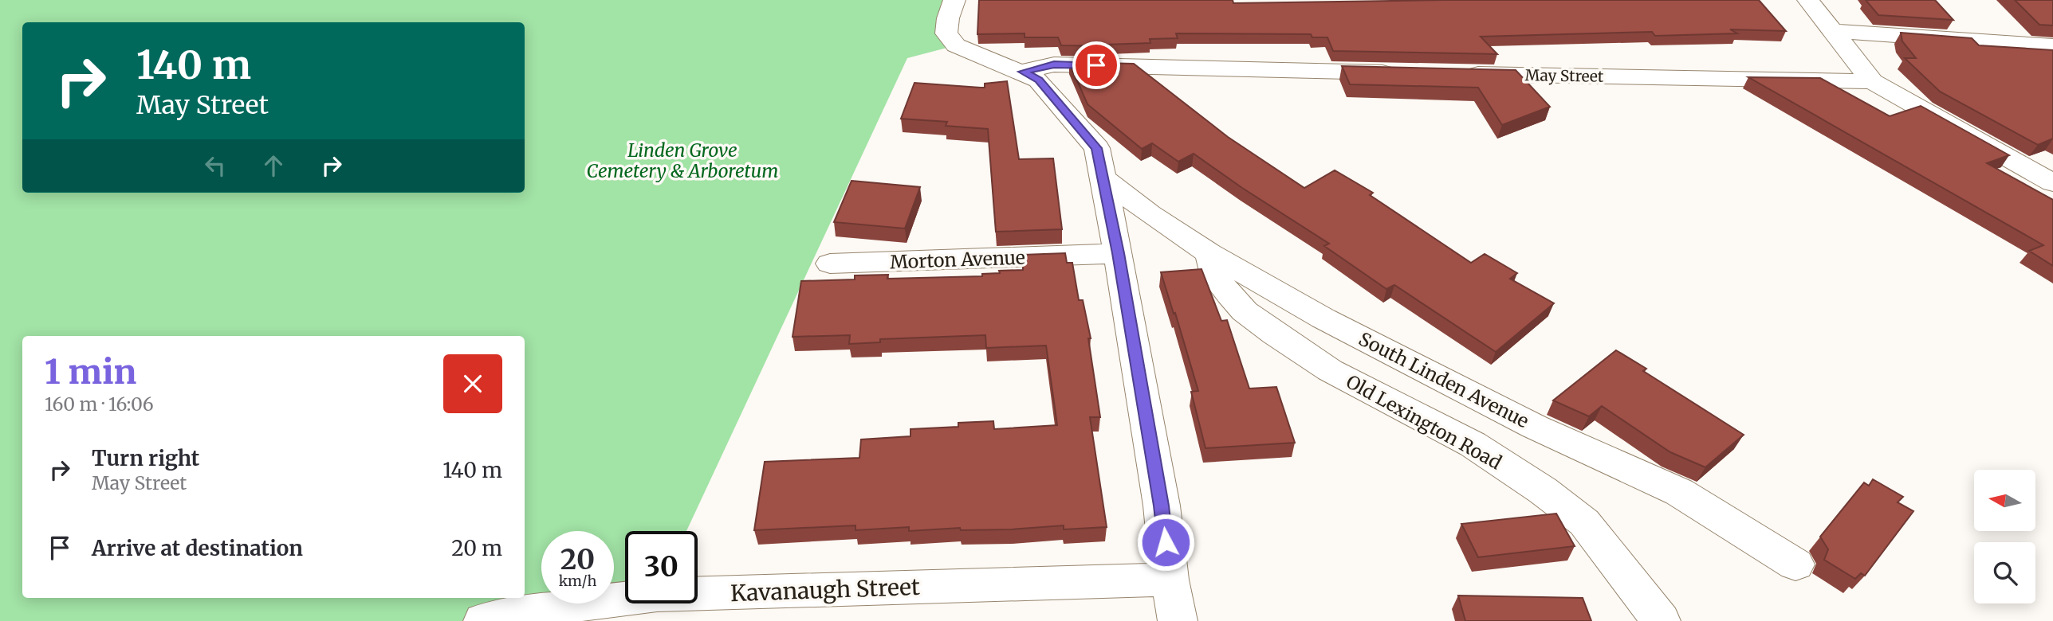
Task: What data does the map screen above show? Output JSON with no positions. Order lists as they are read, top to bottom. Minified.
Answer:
{"streets":{"street":["May Street","Morton Avenue","South Linden Avenue","Old Lexington Road","Kavanaugh Street"]},"crossings":[["South Linden Avenue","Old Lexington Road"]],"parks":["Linden Grove Cemetery & Arboretum"],"north":"left","page":{"turn":["140 m","May Street"],"heading":["1 min","160 m · 16:06"],"list":[{"name":"Turn right","note":"May Street","value":"140 m"},{"name":"Arrive at destination","value":"20 m"}],"speed":"20 km/h","limit":"30"}}
